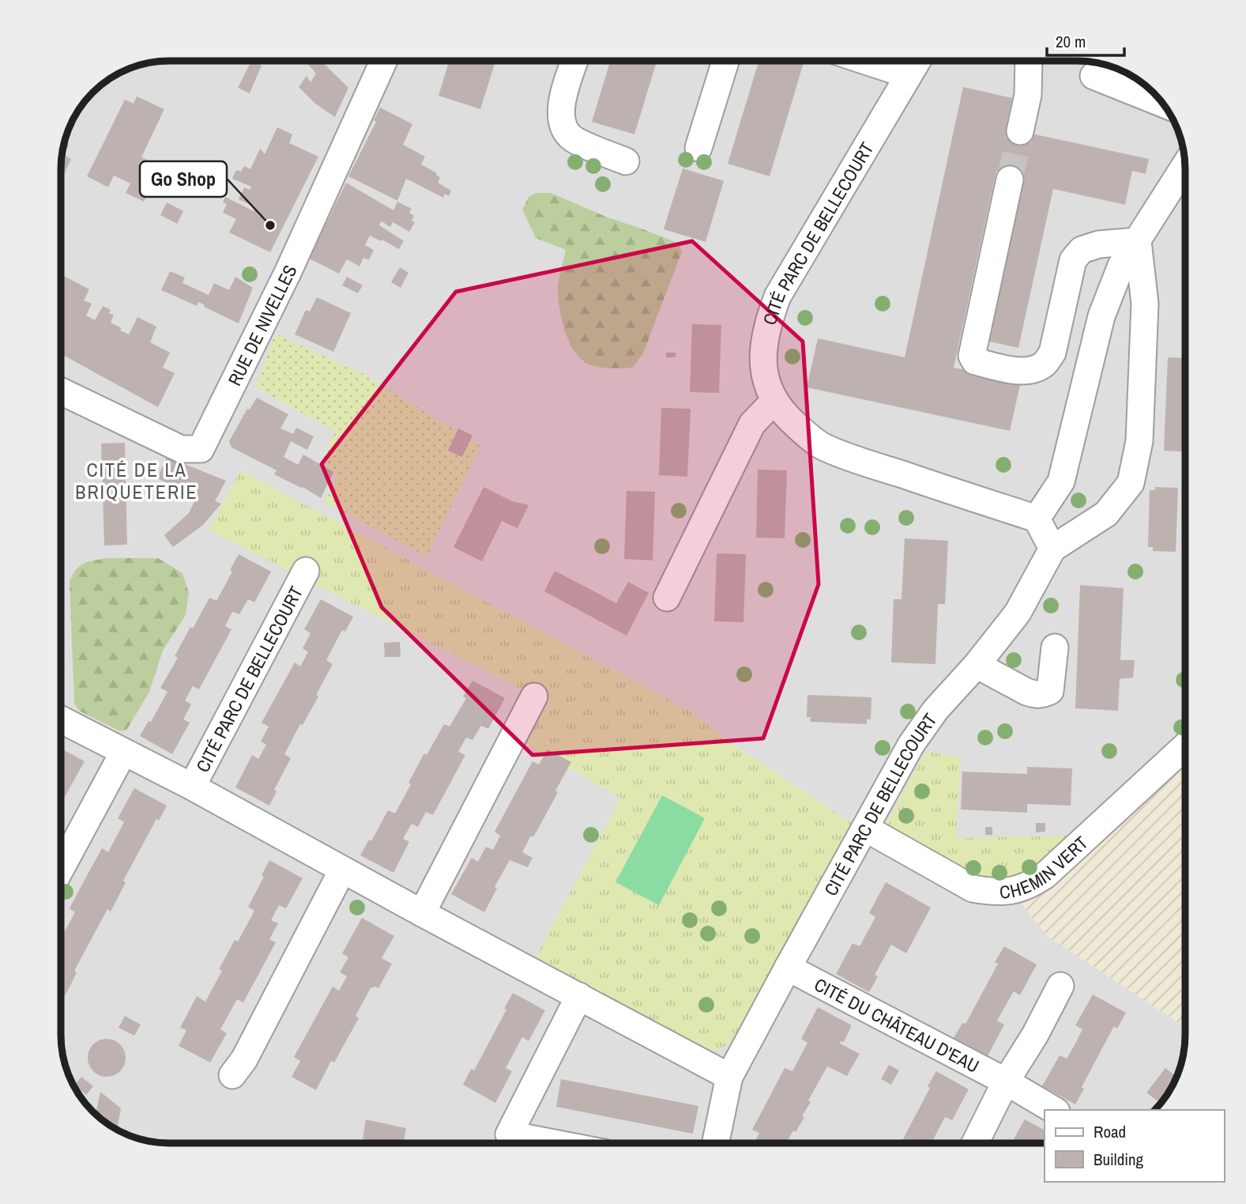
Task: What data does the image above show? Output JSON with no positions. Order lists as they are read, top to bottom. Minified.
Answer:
{"streets":{"street":["CITÉ PARC DE BELLECOURT","RUE DE NIVELLES","CHEMIN VERT","CITÉ DU CHÂTEAU D'EAU"]},"crossings":[["CITÉ PARC DE BELLECOURT","CHEMIN VERT"],["CITÉ PARC DE BELLECOURT","CITÉ DU CHÂTEAU D'EAU"]],"districts":["CITÉ DE LA BRIQUETERIE"],"places":["Go Shop"],"legend":["Road","Building"],"scale_bar":"20 m"}
